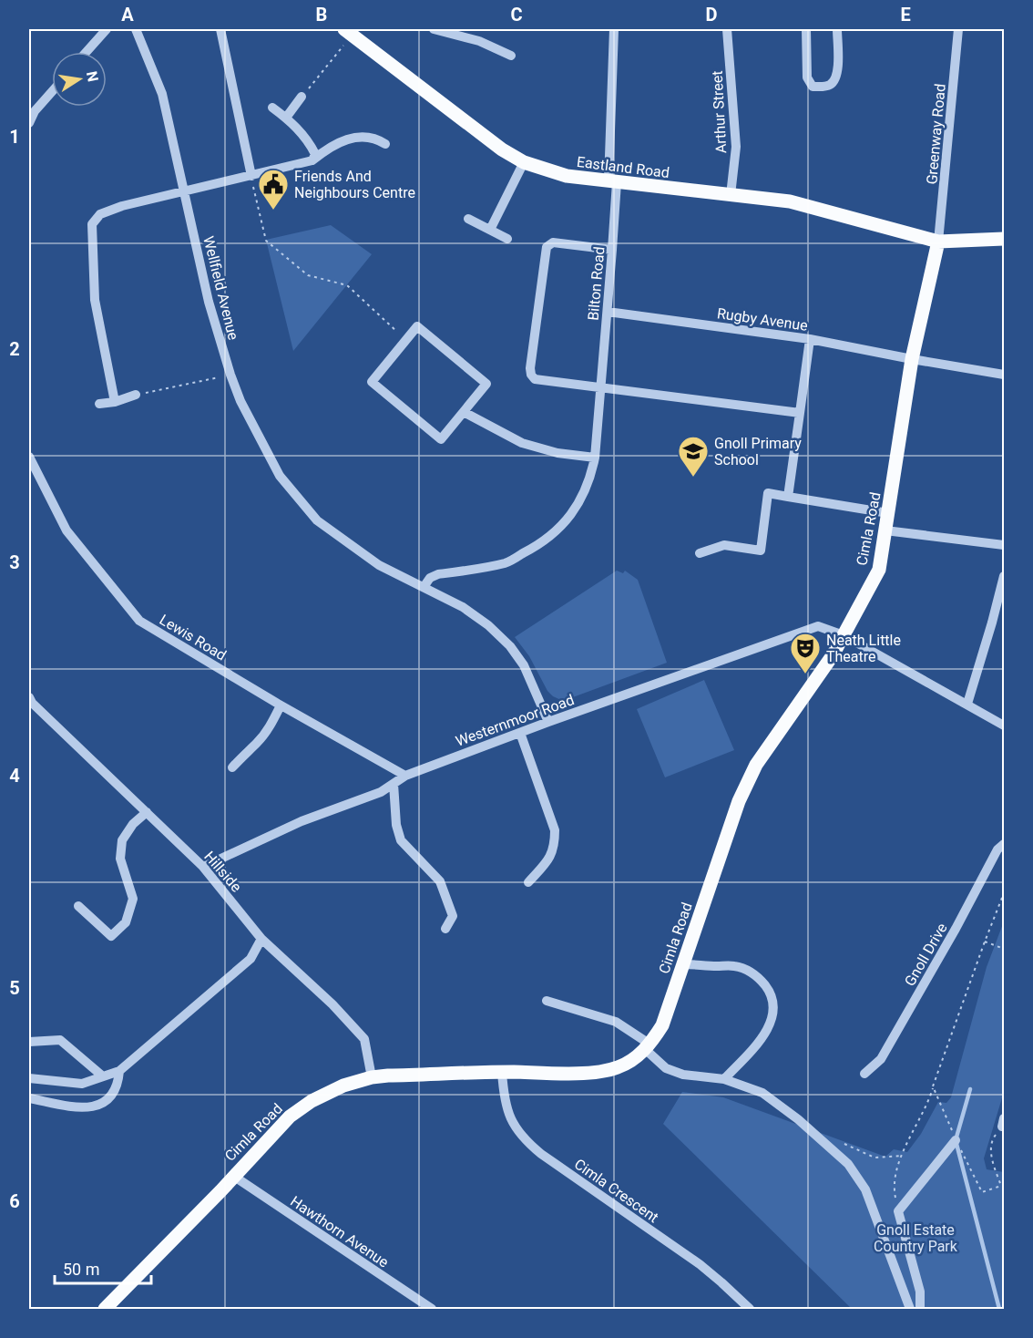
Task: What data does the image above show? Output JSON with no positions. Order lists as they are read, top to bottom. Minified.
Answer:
{"streets":{"main road":["Eastland Road","Cimla Road"],"street":["Arthur Street","Greenway Road","Bilton Road","Wellfield Avenue","Rugby Avenue","Lewis Road","Westernmoor Road","Hillside","Gnoll Drive","Cimla Crescent","Hawthorn Avenue"]},"crossings":[["Arthur Street","Eastland Road"],["Greenway Road","Eastland Road"],["Greenway Road","Cimla Road"],["Eastland Road","Bilton Road"],["Eastland Road","Cimla Road"],["Bilton Road","Rugby Avenue"],["Wellfield Avenue","Westernmoor Road"],["Rugby Avenue","Cimla Road"],["Cimla Road","Westernmoor Road"],["Cimla Road","Hillside"],["Cimla Road","Cimla Crescent"],["Cimla Road","Hawthorn Avenue"],["Lewis Road","Westernmoor Road"],["Westernmoor Road","Hillside"]],"parks":["Gnoll Estate Country Park"],"places":{"public building":["Friends And Neighbours Centre"],"school or university":["Gnoll Primary School"],"theatre":["Neath Little Theatre"]},"scale_bar":"50 m","north":"right","grid":{"columns":["A","B","C","D","E"],"rows":["1","2","3","4","5","6"]}}
